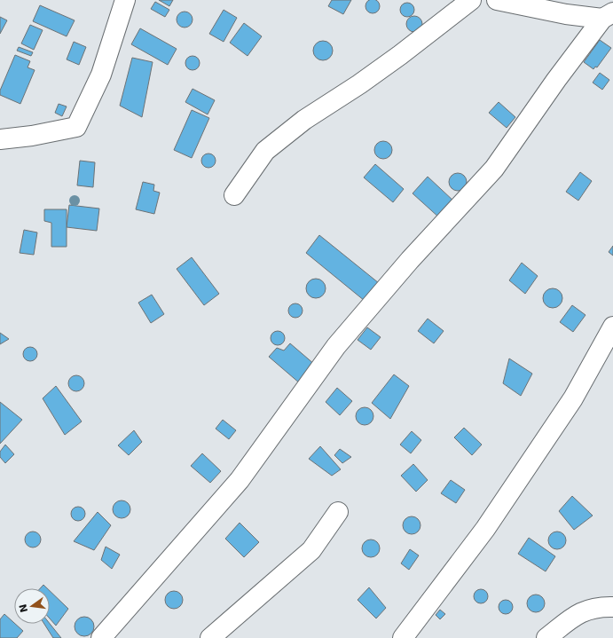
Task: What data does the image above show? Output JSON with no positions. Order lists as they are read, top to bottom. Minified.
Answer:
{"north":"left"}
